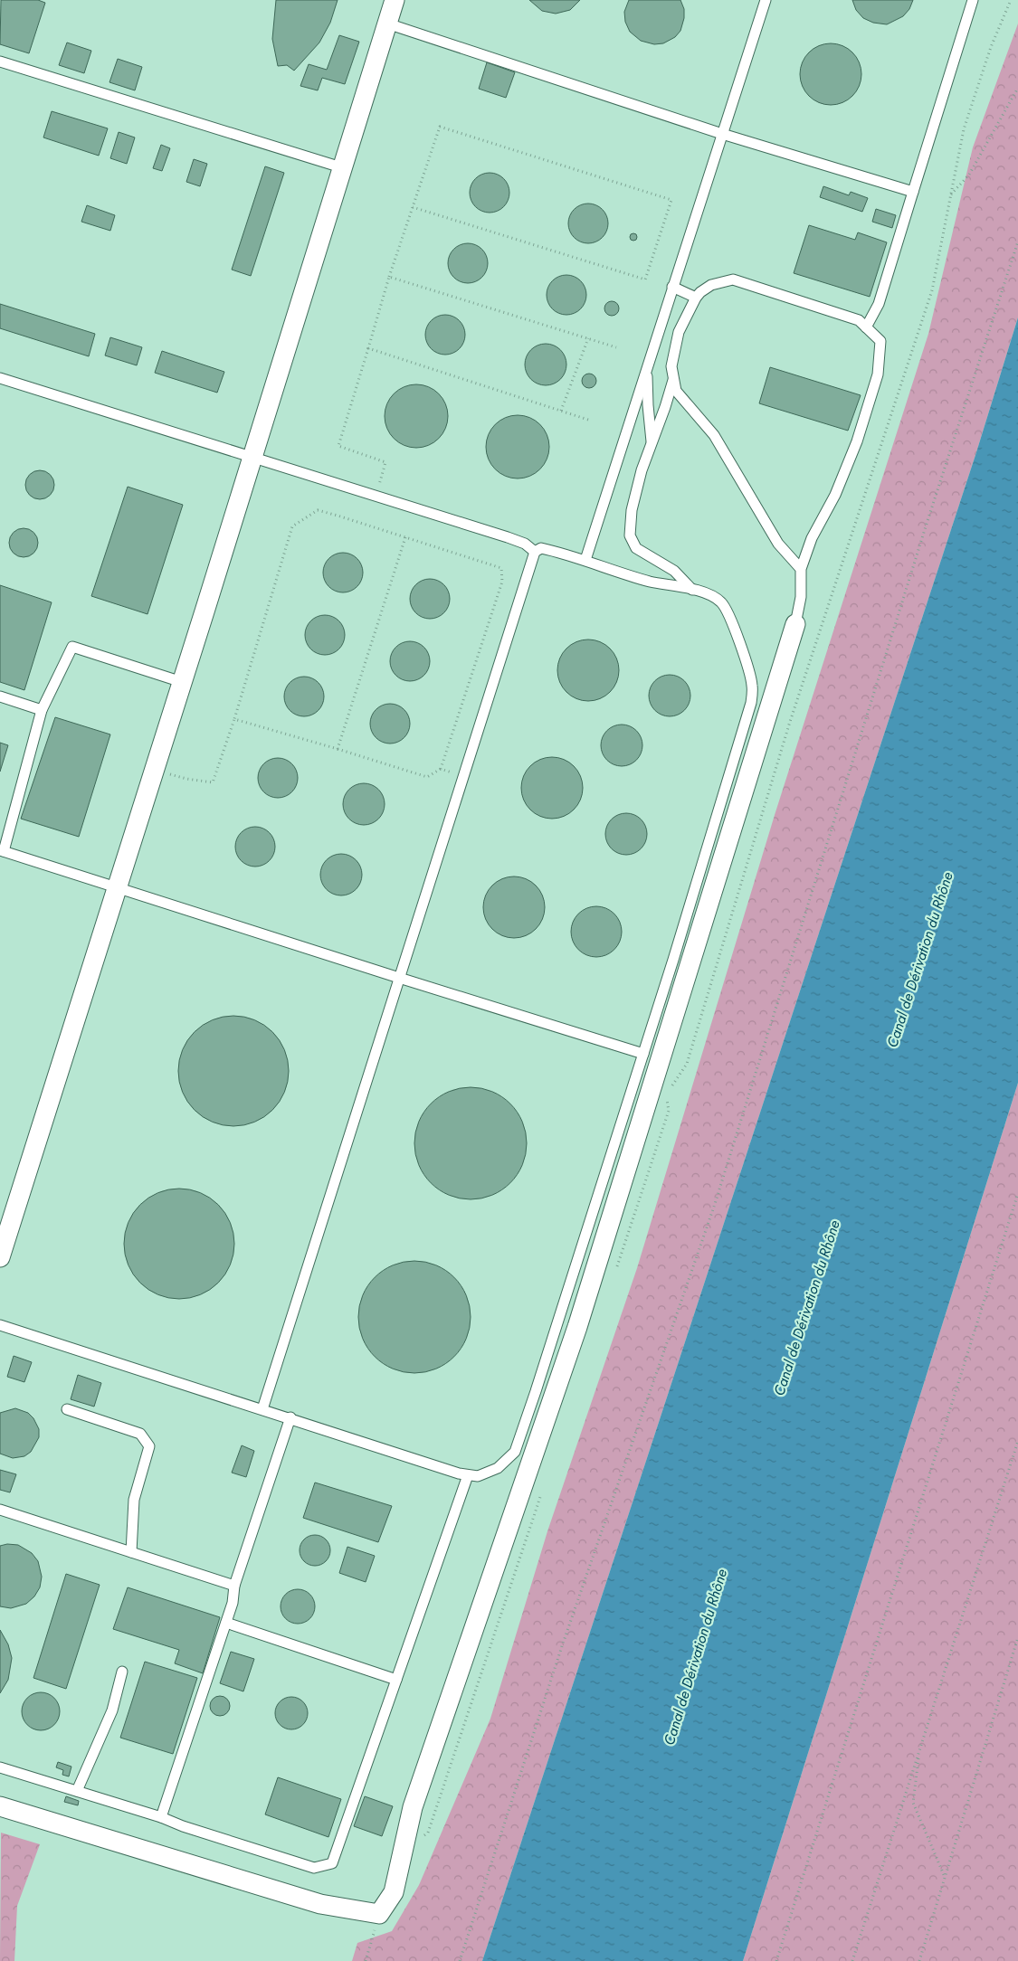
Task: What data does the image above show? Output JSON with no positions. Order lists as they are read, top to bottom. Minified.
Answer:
{"water":["Canal de Dérivation du Rhône"]}
